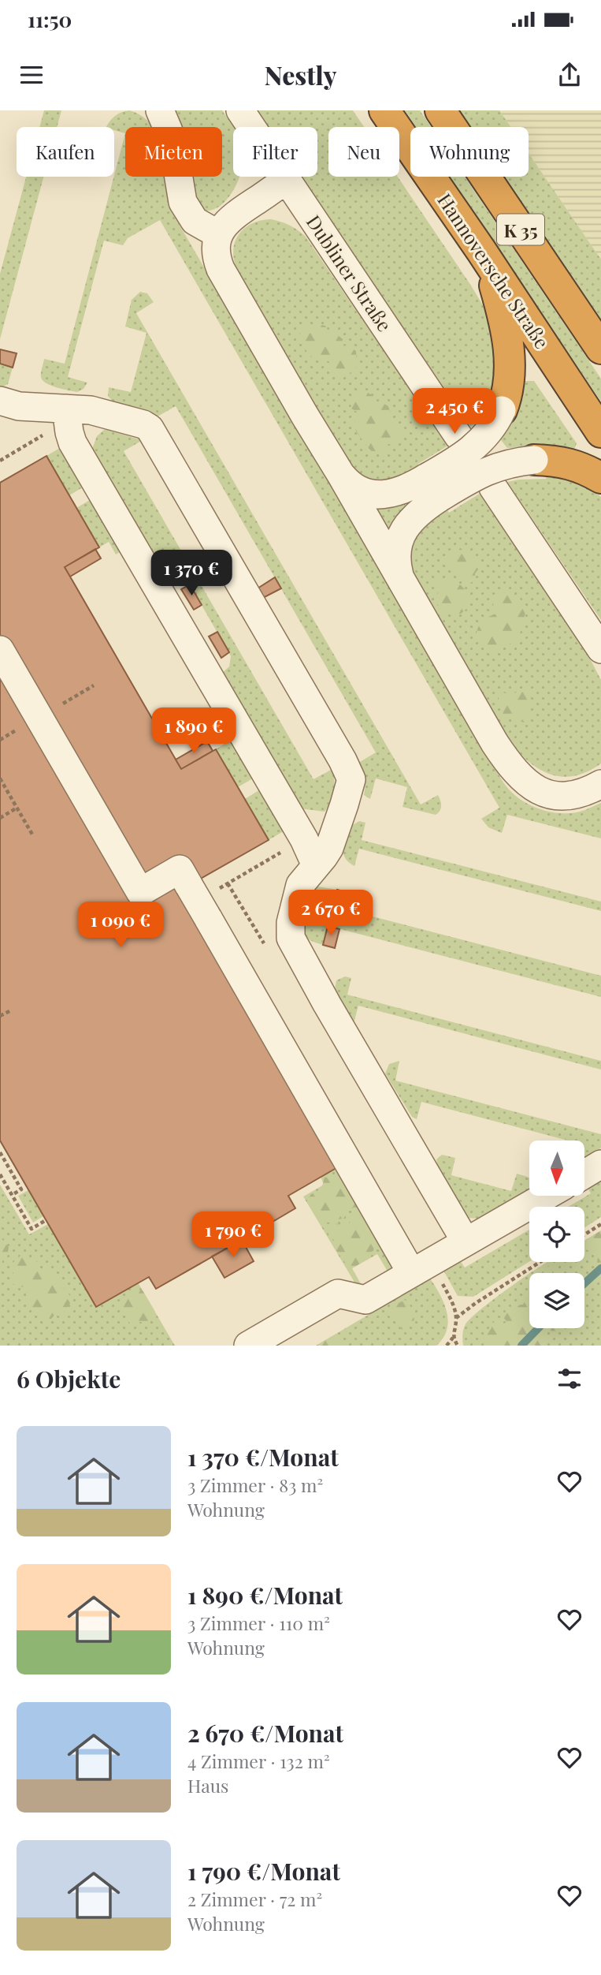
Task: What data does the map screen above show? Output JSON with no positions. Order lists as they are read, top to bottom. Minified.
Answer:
{"streets":{"highway":["K 35","Hannoversche Straße"],"street":["Dubliner Straße"]},"north":"bottom","page":{"status":"11:50","header":"Nestly","chip":["Kaufen","Mieten","Filter","Neu","Wohnung"],"price":["2 450 €","1 370 €","1 890 €","2 670 €","1 090 €","1 790 €"],"heading":"6 Objekte","list":[{"name":"1 370 €/Monat","note":"3 Zimmer · 83 m² · Wohnung"},{"name":"1 890 €/Monat","note":"3 Zimmer · 110 m² · Wohnung"},{"name":"2 670 €/Monat","note":"4 Zimmer · 132 m² · Haus"},{"name":"1 790 €/Monat","note":"2 Zimmer · 72 m² · Wohnung"}]}}
